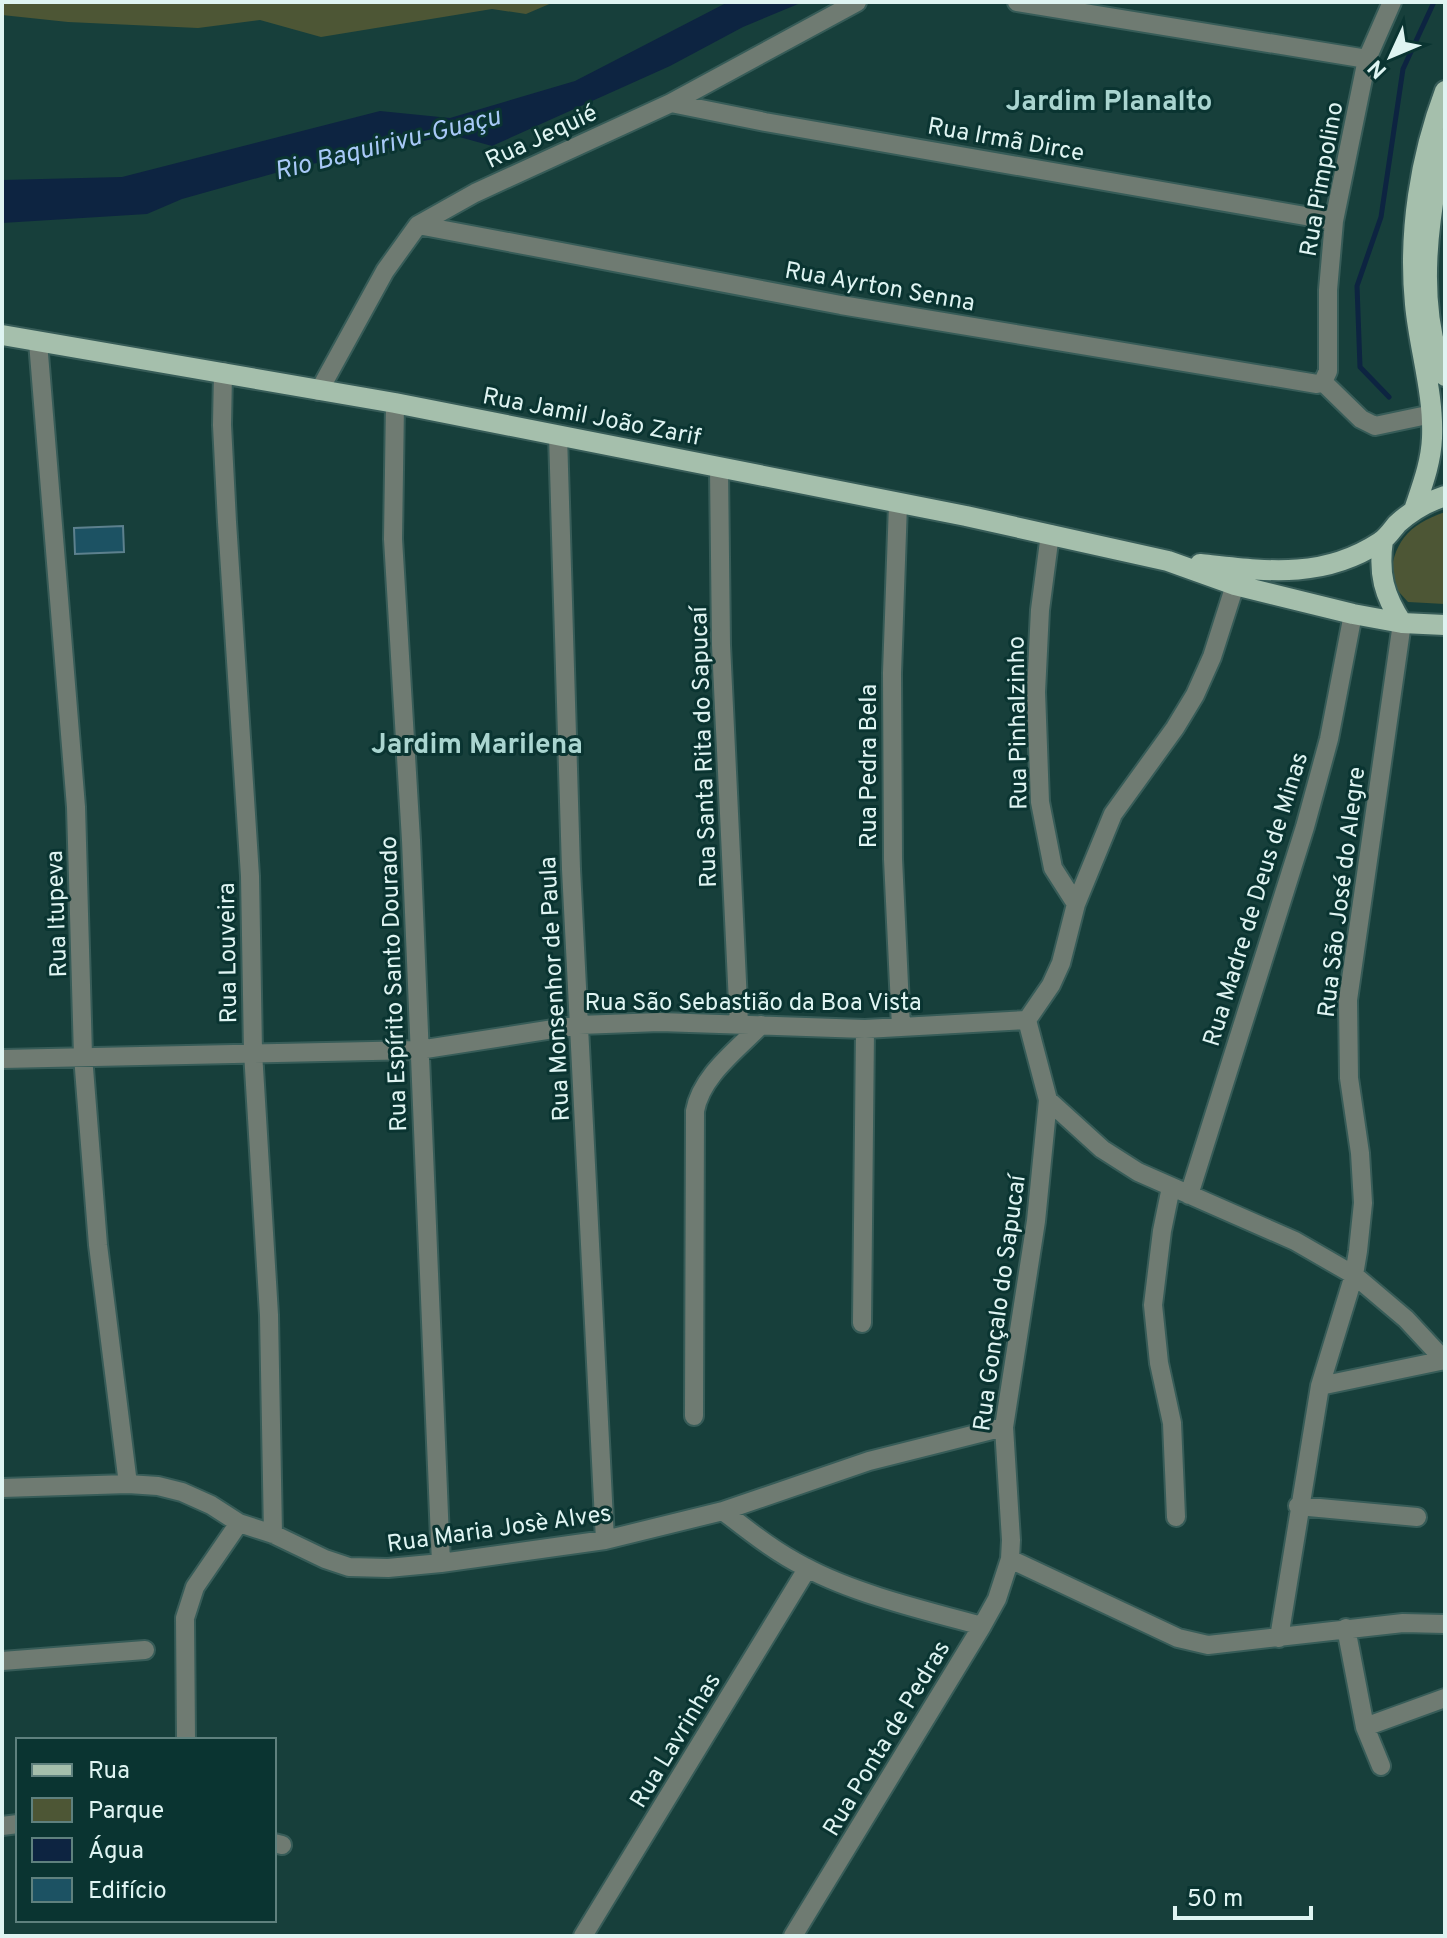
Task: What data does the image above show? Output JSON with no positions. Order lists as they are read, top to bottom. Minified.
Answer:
{"streets":{"main road":["Rua Jamil João Zarif"],"street":["Rua Jequié","Rua Irmã Dirce","Rua Pimpolino","Rua Ayrton Senna","Rua Pinhalzinho","Rua Santa Rita do Sapucaí","Rua Pedra Bela","Rua São José do Alegre","Rua Madre de Deus de Minas","Rua Itupeva","Rua Louveira","Rua Espírito Santo Dourado","Rua Monsenhor de Paula","Rua São Sebastião da Boa Vista","Rua Gonçalo do Sapucaí","Rua Maria Josè Alves","Rua Ponta de Pedras","Rua Lavrinhas"]},"crossings":[["Rua Jequié","Rua Irmã Dirce"],["Rua Jequié","Rua Ayrton Senna"],["Rua Jequié","Rua Jamil João Zarif"],["Rua Irmã Dirce","Rua Pimpolino"],["Rua Pimpolino","Rua Ayrton Senna"],["Rua Jamil João Zarif","Rua Pinhalzinho"],["Rua Jamil João Zarif","Rua Santa Rita do Sapucaí"],["Rua Jamil João Zarif","Rua Pedra Bela"],["Rua Jamil João Zarif","Rua São José do Alegre"],["Rua Jamil João Zarif","Rua Madre de Deus de Minas"],["Rua Jamil João Zarif","Rua Itupeva"],["Rua Jamil João Zarif","Rua Louveira"],["Rua Jamil João Zarif","Rua Espírito Santo Dourado"],["Rua Jamil João Zarif","Rua Monsenhor de Paula"],["Rua Santa Rita do Sapucaí","Rua São Sebastião da Boa Vista"],["Rua Pedra Bela","Rua São Sebastião da Boa Vista"],["Rua Itupeva","Rua São Sebastião da Boa Vista"],["Rua Itupeva","Rua Maria Josè Alves"],["Rua Louveira","Rua São Sebastião da Boa Vista"],["Rua Louveira","Rua Maria Josè Alves"],["Rua Espírito Santo Dourado","Rua São Sebastião da Boa Vista"],["Rua Espírito Santo Dourado","Rua Maria Josè Alves"],["Rua Monsenhor de Paula","Rua São Sebastião da Boa Vista"],["Rua Monsenhor de Paula","Rua Maria Josè Alves"],["Rua Gonçalo do Sapucaí","Rua Maria Josè Alves"],["Rua Gonçalo do Sapucaí","Rua Ponta de Pedras"]],"districts":["Jardim Planalto","Jardim Marilena"],"water":["Rio Baquirivu-Guaçu"],"legend":["Rua","Parque","Água","Edifício"],"scale_bar":"50 m","north":"bottom left"}
